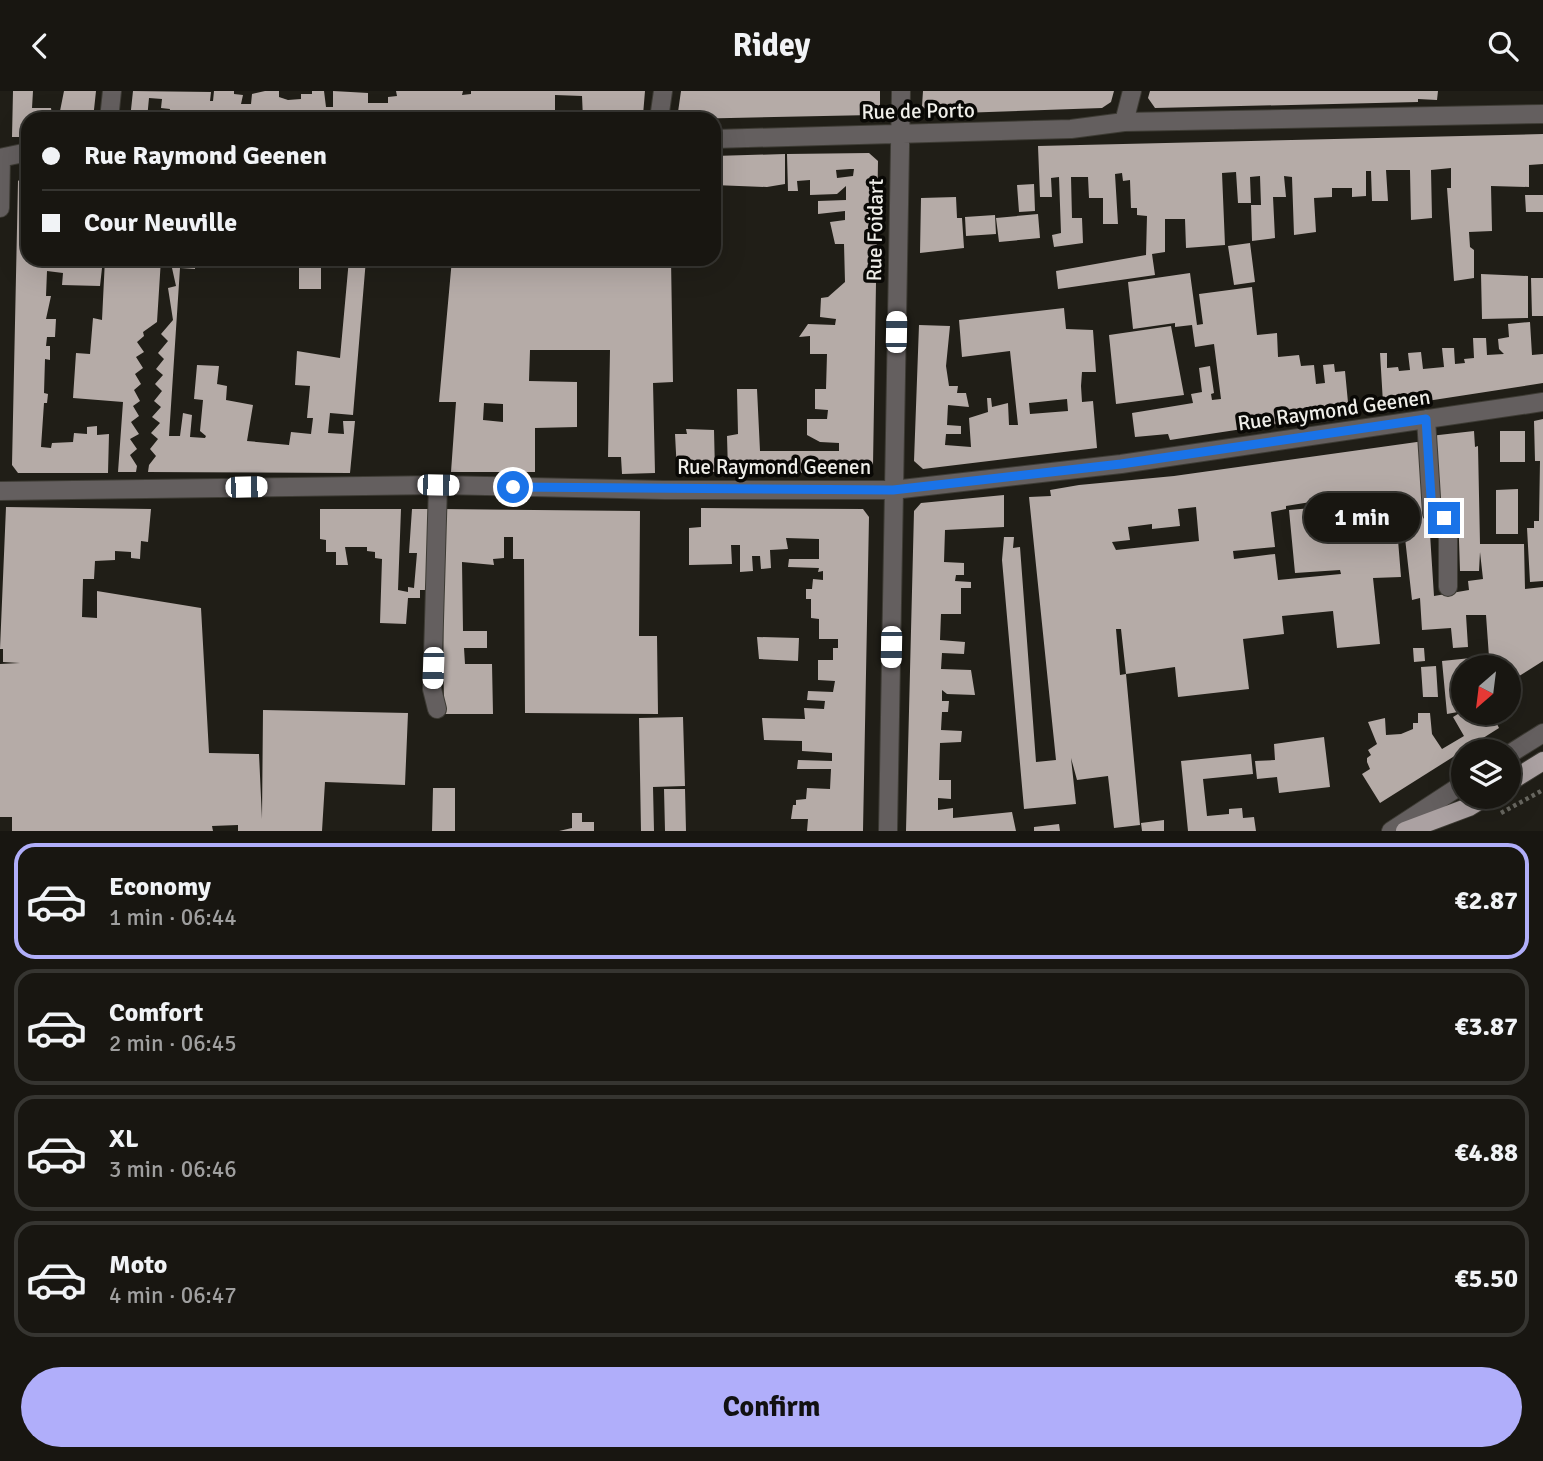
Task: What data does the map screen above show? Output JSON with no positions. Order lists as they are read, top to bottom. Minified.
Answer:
{"streets":{"street":["Rue de Porto","Rue Foidart","Rue Raymond Geenen"]},"crossings":[["Rue de Porto","Rue Foidart"],["Rue Foidart","Rue Raymond Geenen"]],"north":"bottom left","page":{"header":"Ridey","banner":["Rue Raymond Geenen","Cour Neuville"],"bubble":"1 min","list":[{"name":"Economy","note":"1 min · 06:44","value":"€2.87"},{"name":"Comfort","note":"2 min · 06:45","value":"€3.87"},{"name":"XL","note":"3 min · 06:46","value":"€4.88"},{"name":"Moto","note":"4 min · 06:47","value":"€5.50"}],"buttons":"Confirm"}}
